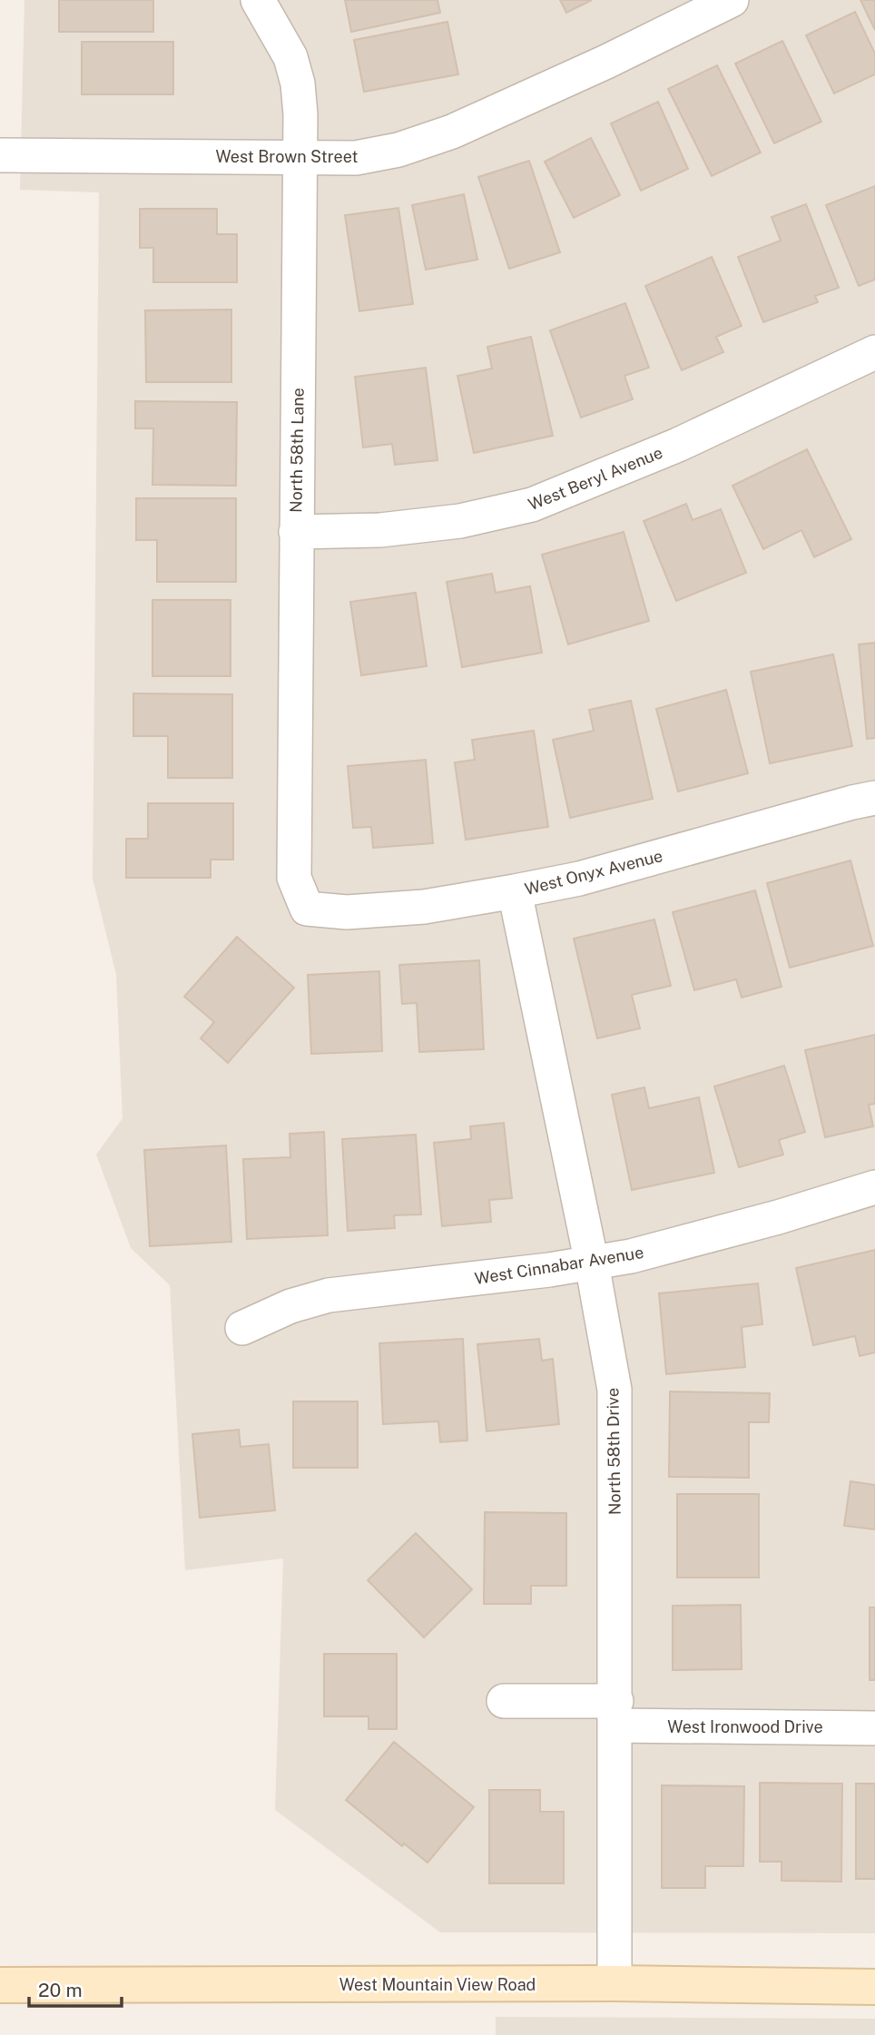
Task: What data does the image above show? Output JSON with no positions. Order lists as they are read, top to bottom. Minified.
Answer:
{"streets":{"street":["West Brown Street","North 58th Lane","West Beryl Avenue","West Onyx Avenue","West Cinnabar Avenue","North 58th Drive","West Ironwood Drive","West Mountain View Road"]},"crossings":[["West Brown Street","North 58th Lane"],["North 58th Lane","West Beryl Avenue"],["North 58th Lane","West Onyx Avenue"],["West Onyx Avenue","North 58th Drive"],["West Cinnabar Avenue","North 58th Drive"],["North 58th Drive","West Ironwood Drive"],["North 58th Drive","West Mountain View Road"]],"scale_bar":"20 m"}
